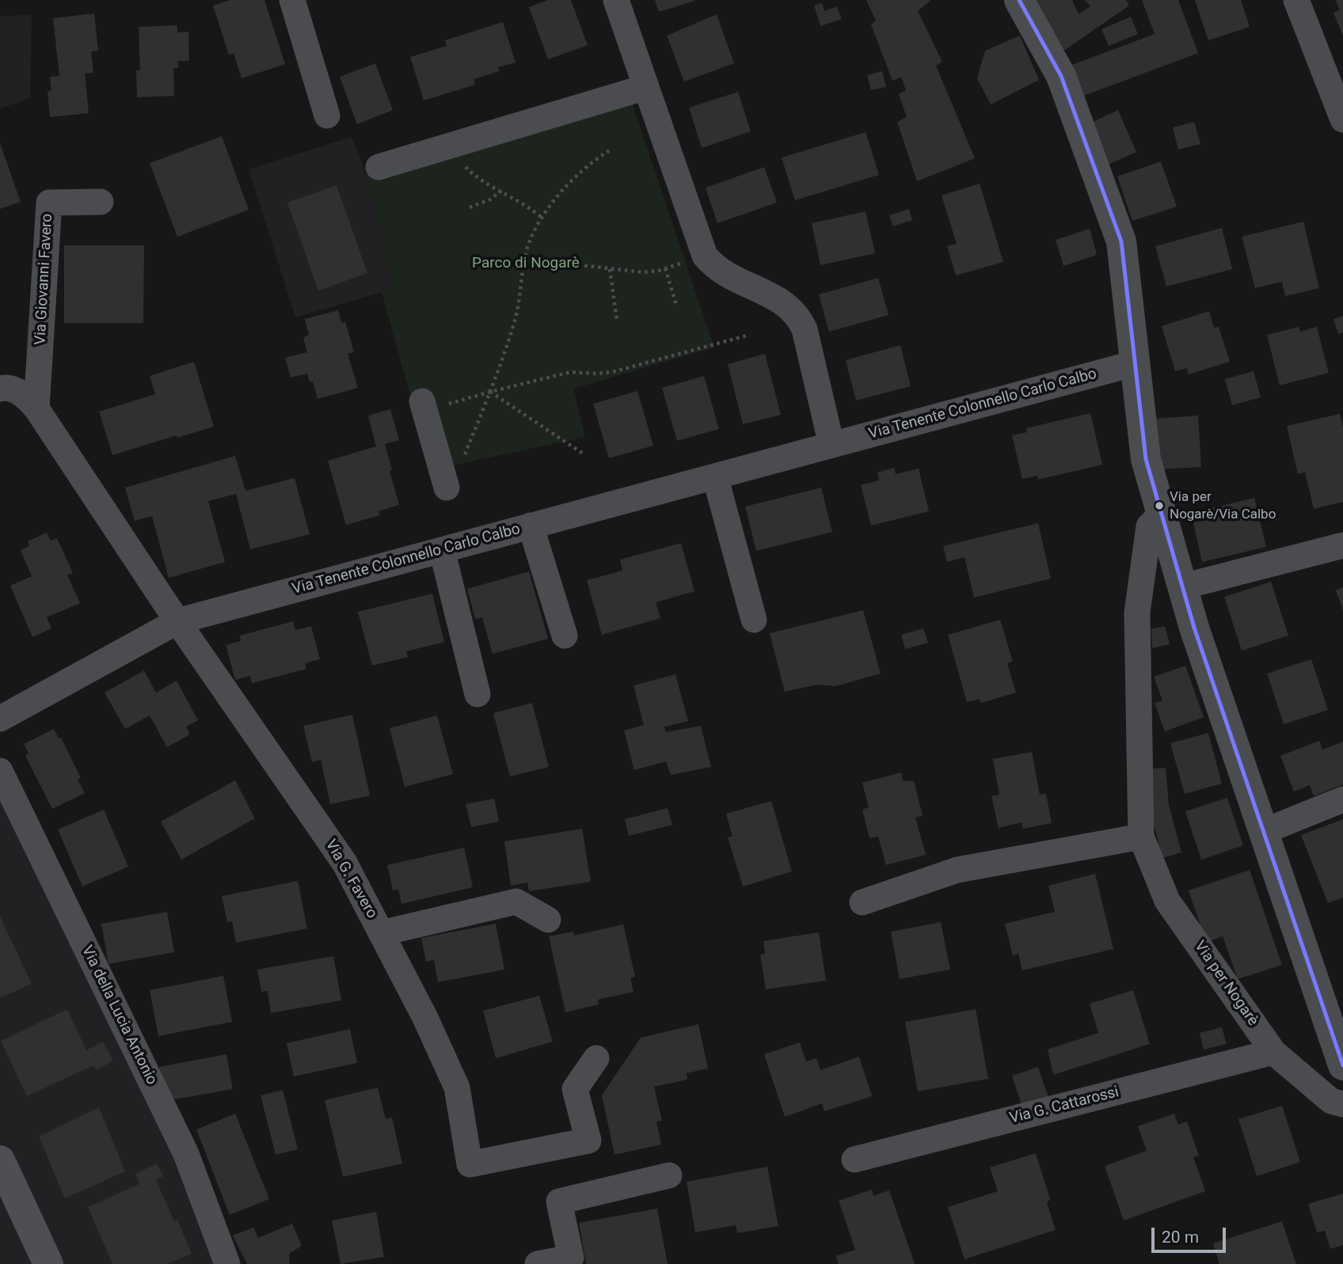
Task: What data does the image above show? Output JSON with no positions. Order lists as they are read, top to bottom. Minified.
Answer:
{"streets":{"street":["Via Giovanni Favero","Via Tenente Colonnello Carlo Calbo","Via G. Favero","Via per Nogarè","Via della Lucia Antonio","Via G. Cattarossi"]},"crossings":[["Via Tenente Colonnello Carlo Calbo","Via G. Favero"],["Via per Nogarè","Via G. Cattarossi"]],"parks":["Parco di Nogarè"],"places":["Via per Nogarè/Via Calbo"],"scale_bar":"20 m"}
